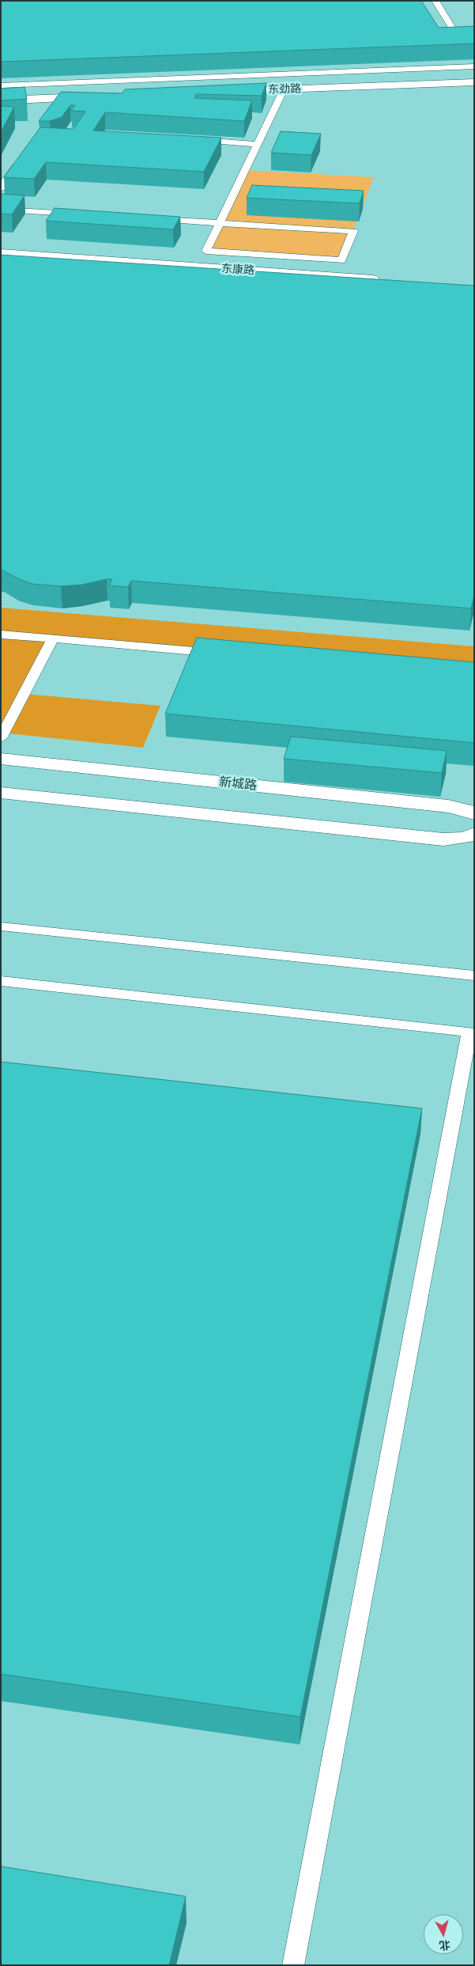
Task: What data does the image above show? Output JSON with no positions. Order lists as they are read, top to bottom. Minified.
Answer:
{"streets":{"street":["东劲路","东康路","新城路"]},"north":"bottom"}
